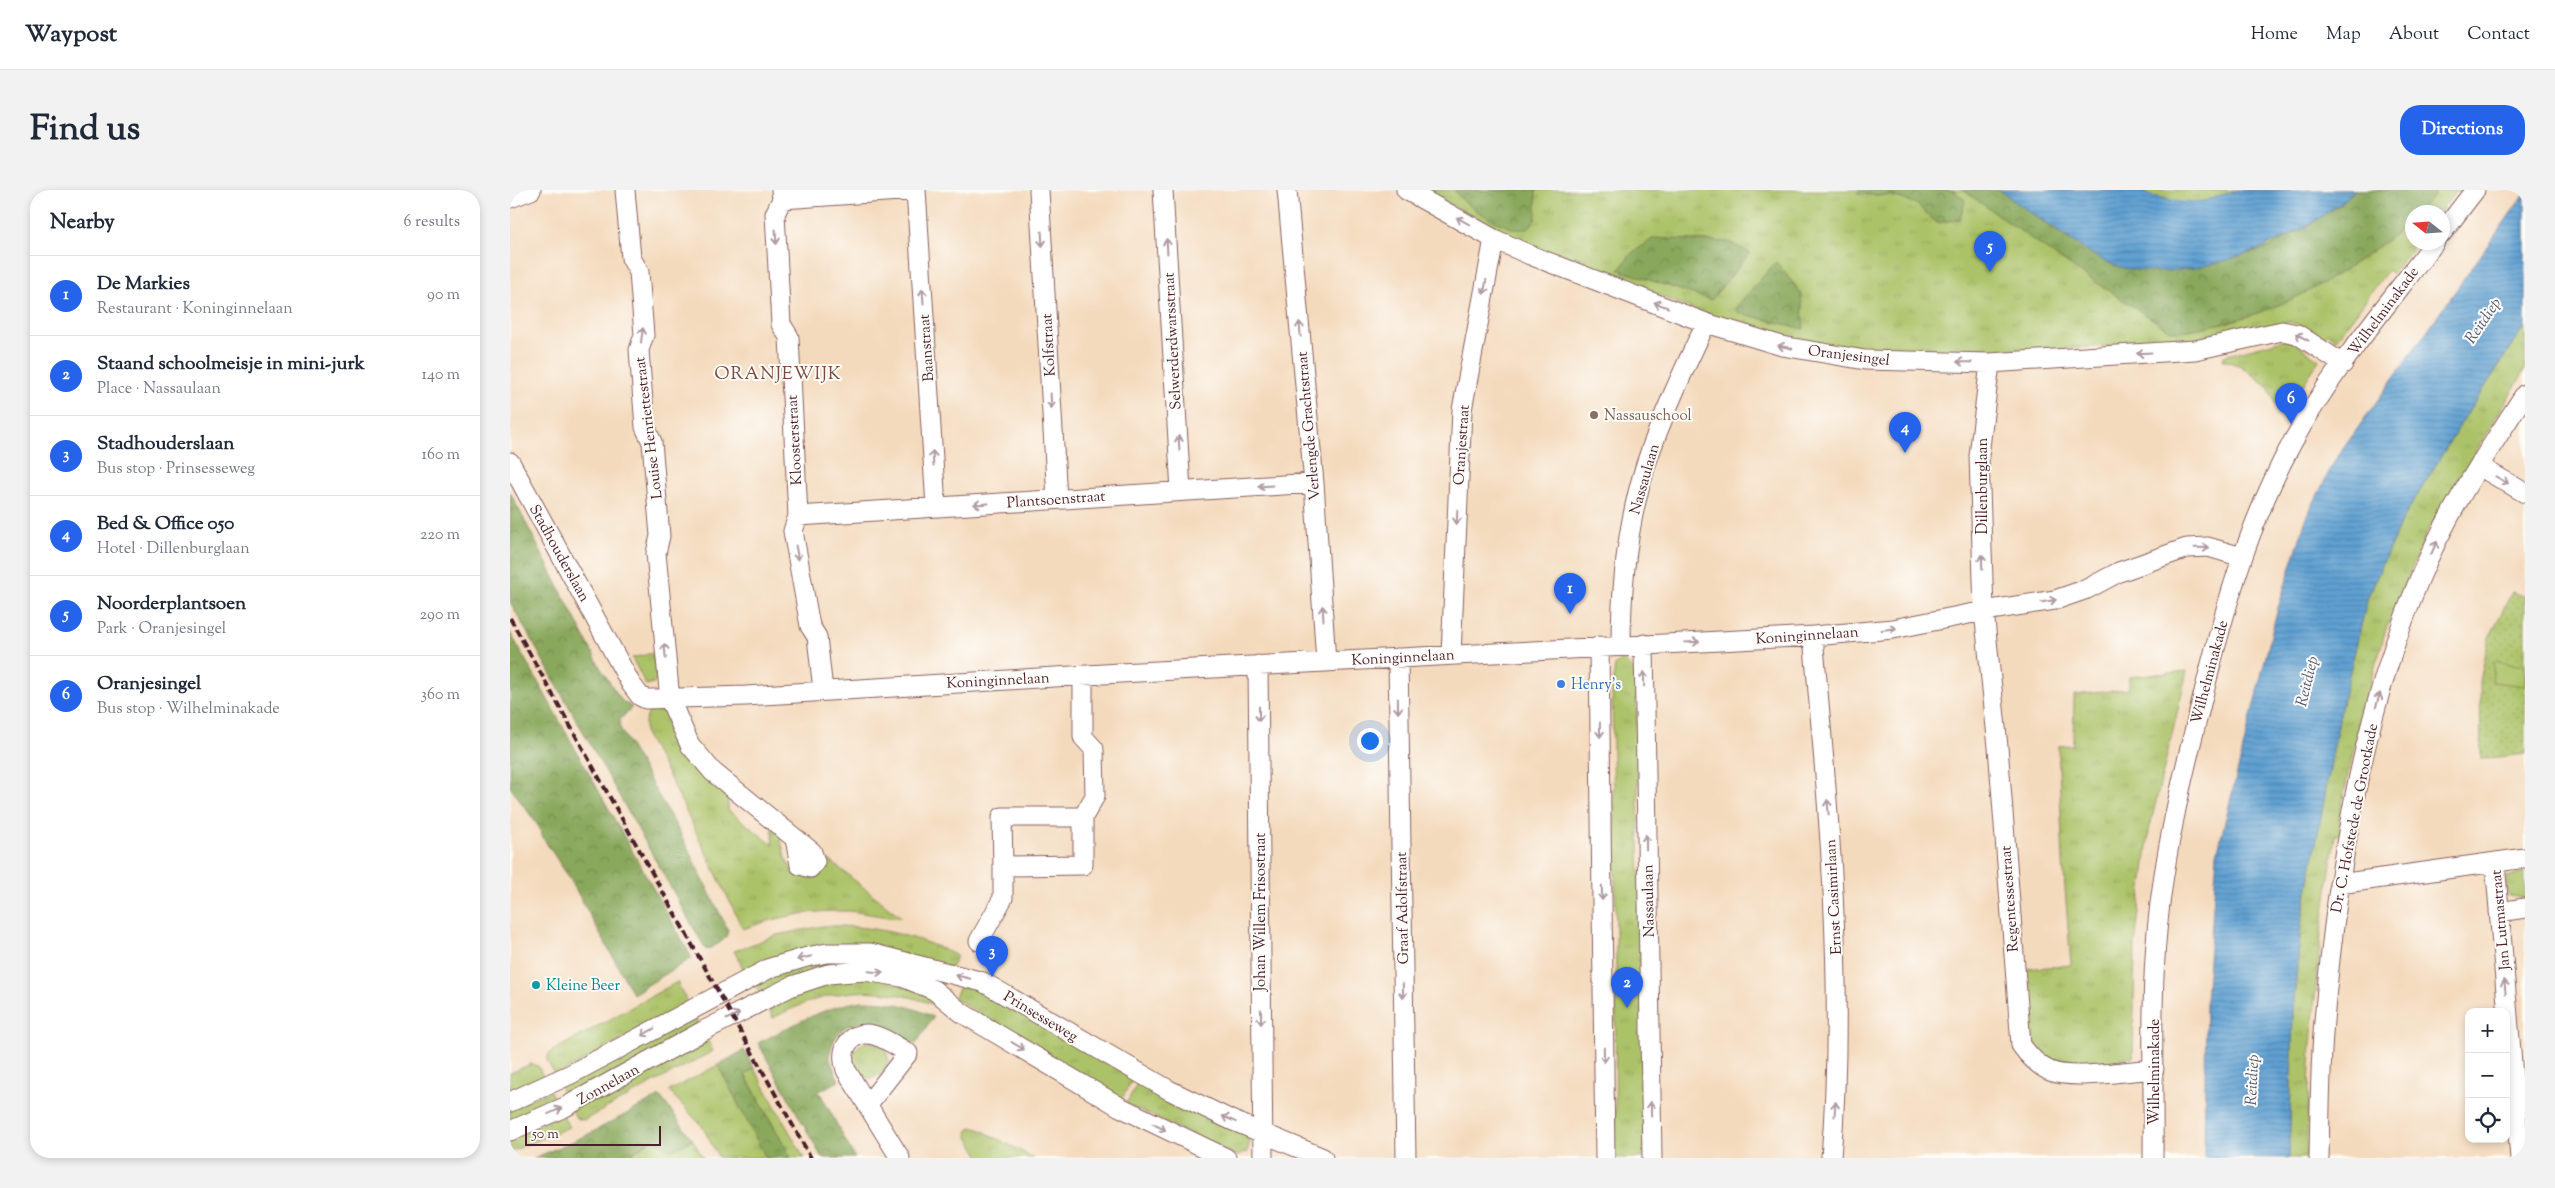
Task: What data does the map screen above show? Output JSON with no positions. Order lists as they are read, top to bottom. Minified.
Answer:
{"streets":{"street":["Wilhelminakade","Selwerderdwarsstraat","Kolfstraat","Baanstraat","Oranjesingel","Verlengde Grachtstraat","Louise Henriettestraat","Kloosterstraat","Oranjestraat","Nassaulaan","Dillenburglaan","Plantsoenstraat","Stadhouderslaan","Koninginnelaan","Dr. C. Hofstede de Grootkade","Ernst Casimirlaan","Regentessestraat","Graaf Adolfstraat","Johan Willem Frisostraat","Jan Lutmastraat","Prinsesseweg","Zonnelaan"]},"crossings":[["Wilhelminakade","Oranjesingel"],["Wilhelminakade","Koninginnelaan"],["Wilhelminakade","Regentessestraat"],["Selwerderdwarsstraat","Plantsoenstraat"],["Kolfstraat","Plantsoenstraat"],["Baanstraat","Plantsoenstraat"],["Oranjesingel","Oranjestraat"],["Oranjesingel","Nassaulaan"],["Oranjesingel","Dillenburglaan"],["Verlengde Grachtstraat","Plantsoenstraat"],["Verlengde Grachtstraat","Koninginnelaan"],["Louise Henriettestraat","Koninginnelaan"],["Kloosterstraat","Plantsoenstraat"],["Kloosterstraat","Koninginnelaan"],["Oranjestraat","Koninginnelaan"],["Nassaulaan","Koninginnelaan"],["Dillenburglaan","Koninginnelaan"],["Dillenburglaan","Regentessestraat"],["Stadhouderslaan","Koninginnelaan"],["Koninginnelaan","Ernst Casimirlaan"],["Koninginnelaan","Regentessestraat"],["Koninginnelaan","Graaf Adolfstraat"],["Koninginnelaan","Johan Willem Frisostraat"],["Johan Willem Frisostraat","Prinsesseweg"],["Prinsesseweg","Zonnelaan"]],"one_way":["Selwerderdwarsstraat","Kolfstraat","Baanstraat","Oranjesingel","Verlengde Grachtstraat","Louise Henriettestraat","Kloosterstraat","Oranjestraat","Dillenburglaan","Plantsoenstraat","Koninginnelaan","Dr. C. Hofstede de Grootkade","Ernst Casimirlaan","Graaf Adolfstraat","Johan Willem Frisostraat","Jan Lutmastraat","Prinsesseweg"],"districts":["ORANJEWIJK"],"water":["Reitdiep"],"places":["Nassauschool","Henry's","Kleine Beer"],"scale_bar":"50 m","north":"left","page":{"header":"Waypost","nav":["Home","Map","About","Contact"],"title":"Find us","buttons":"Directions","heading":["Nearby","6 results"],"pins":["5","6","4","1","3","2"],"list":[{"mark":"1","name":"De Markies","note":"Restaurant · Koninginnelaan","value":"90 m"},{"mark":"2","name":"Staand schoolmeisje in mini-jurk","note":"Place · Nassaulaan","value":"140 m"},{"mark":"3","name":"Stadhouderslaan","note":"Bus stop · Prinsesseweg","value":"160 m"},{"mark":"4","name":"Bed & Office 050","note":"Hotel · Dillenburglaan","value":"220 m"},{"mark":"5","name":"Noorderplantsoen","note":"Park · Oranjesingel","value":"290 m"},{"mark":"6","name":"Oranjesingel","note":"Bus stop · Wilhelminakade","value":"360 m"}],"map_buttons":["+","−"],"scale":"50 m"}}
